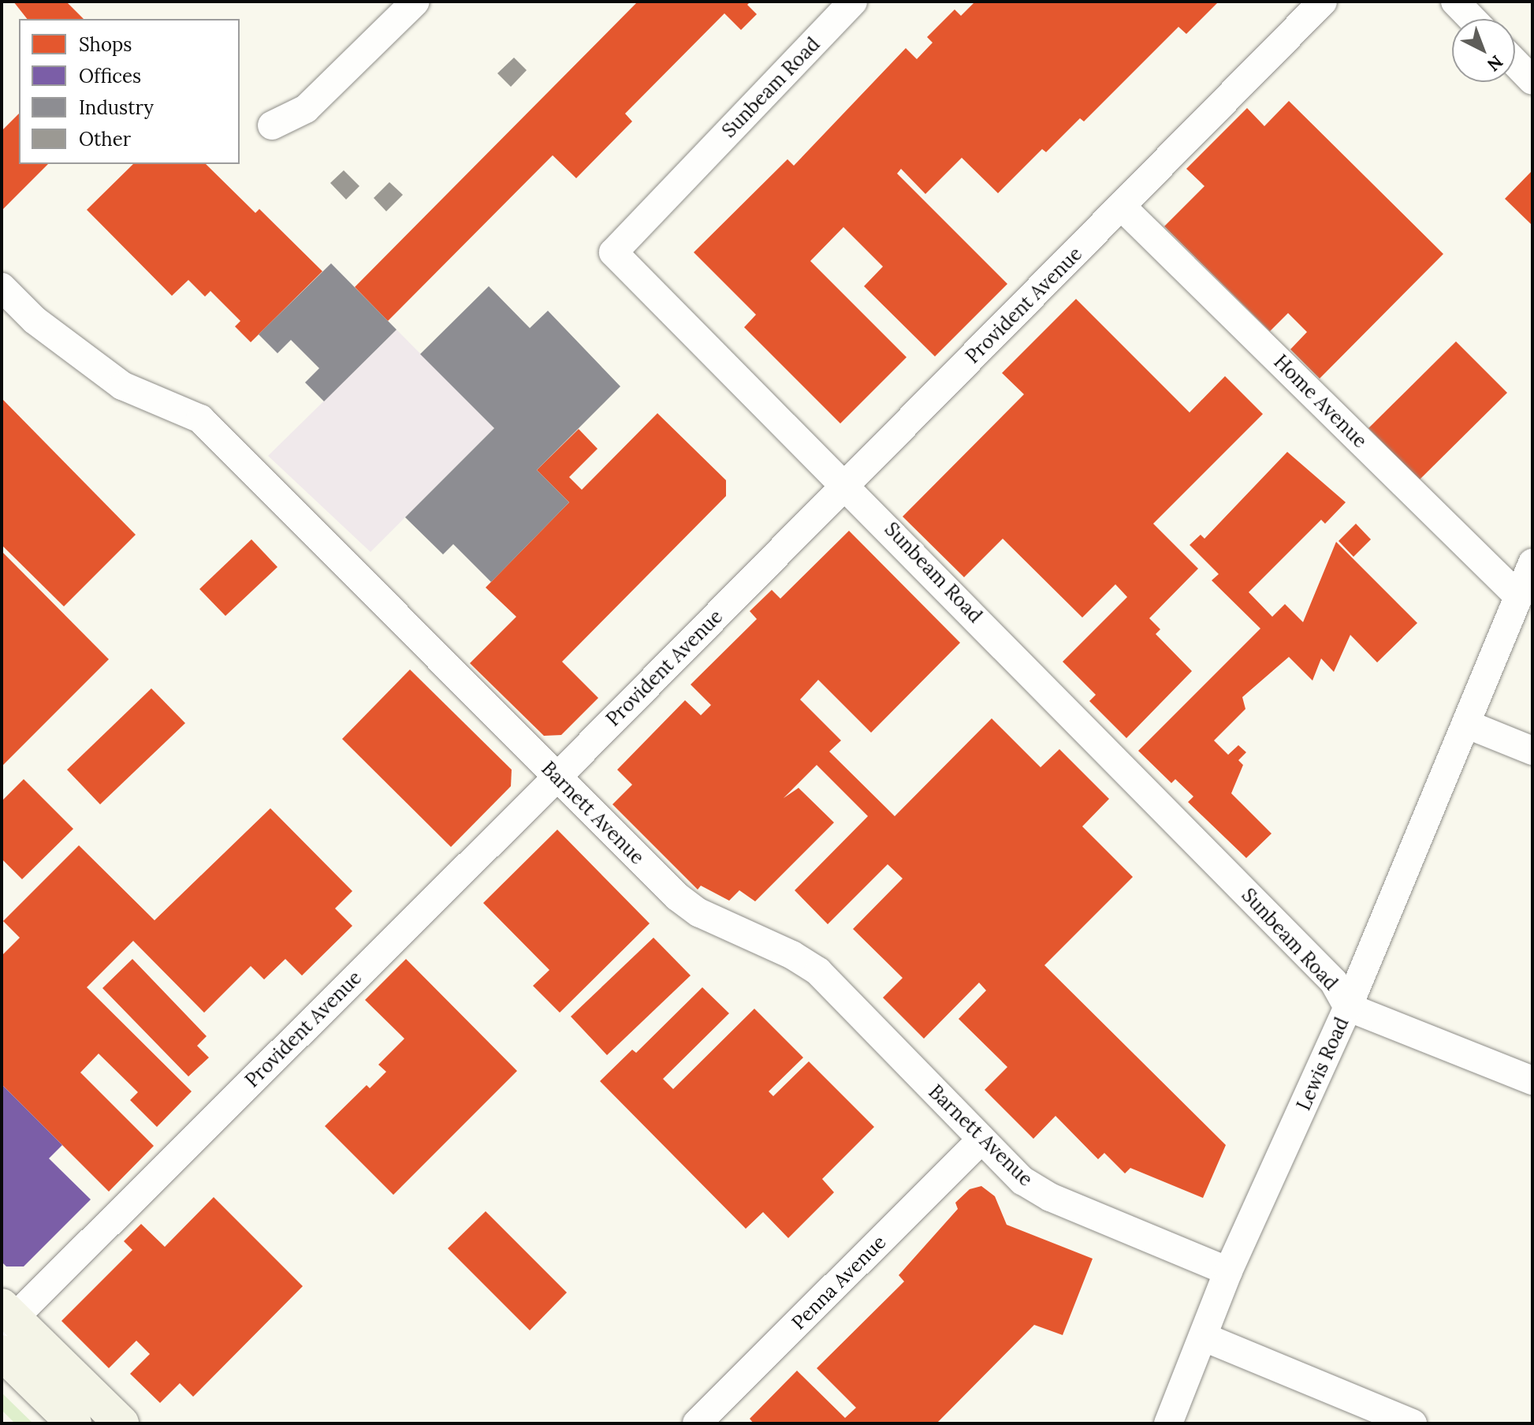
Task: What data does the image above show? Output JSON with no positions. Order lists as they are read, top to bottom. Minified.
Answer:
{"streets":{"street":["Sunbeam Road","Provident Avenue","Home Avenue","Barnett Avenue","Lewis Road","Penna Avenue"]},"crossings":[["Sunbeam Road","Provident Avenue"],["Sunbeam Road","Lewis Road"],["Provident Avenue","Home Avenue"],["Provident Avenue","Barnett Avenue"],["Home Avenue","Lewis Road"],["Barnett Avenue","Lewis Road"],["Barnett Avenue","Penna Avenue"]],"legend":["Shops","Offices","Industry","Other"],"north":"bottom right"}
